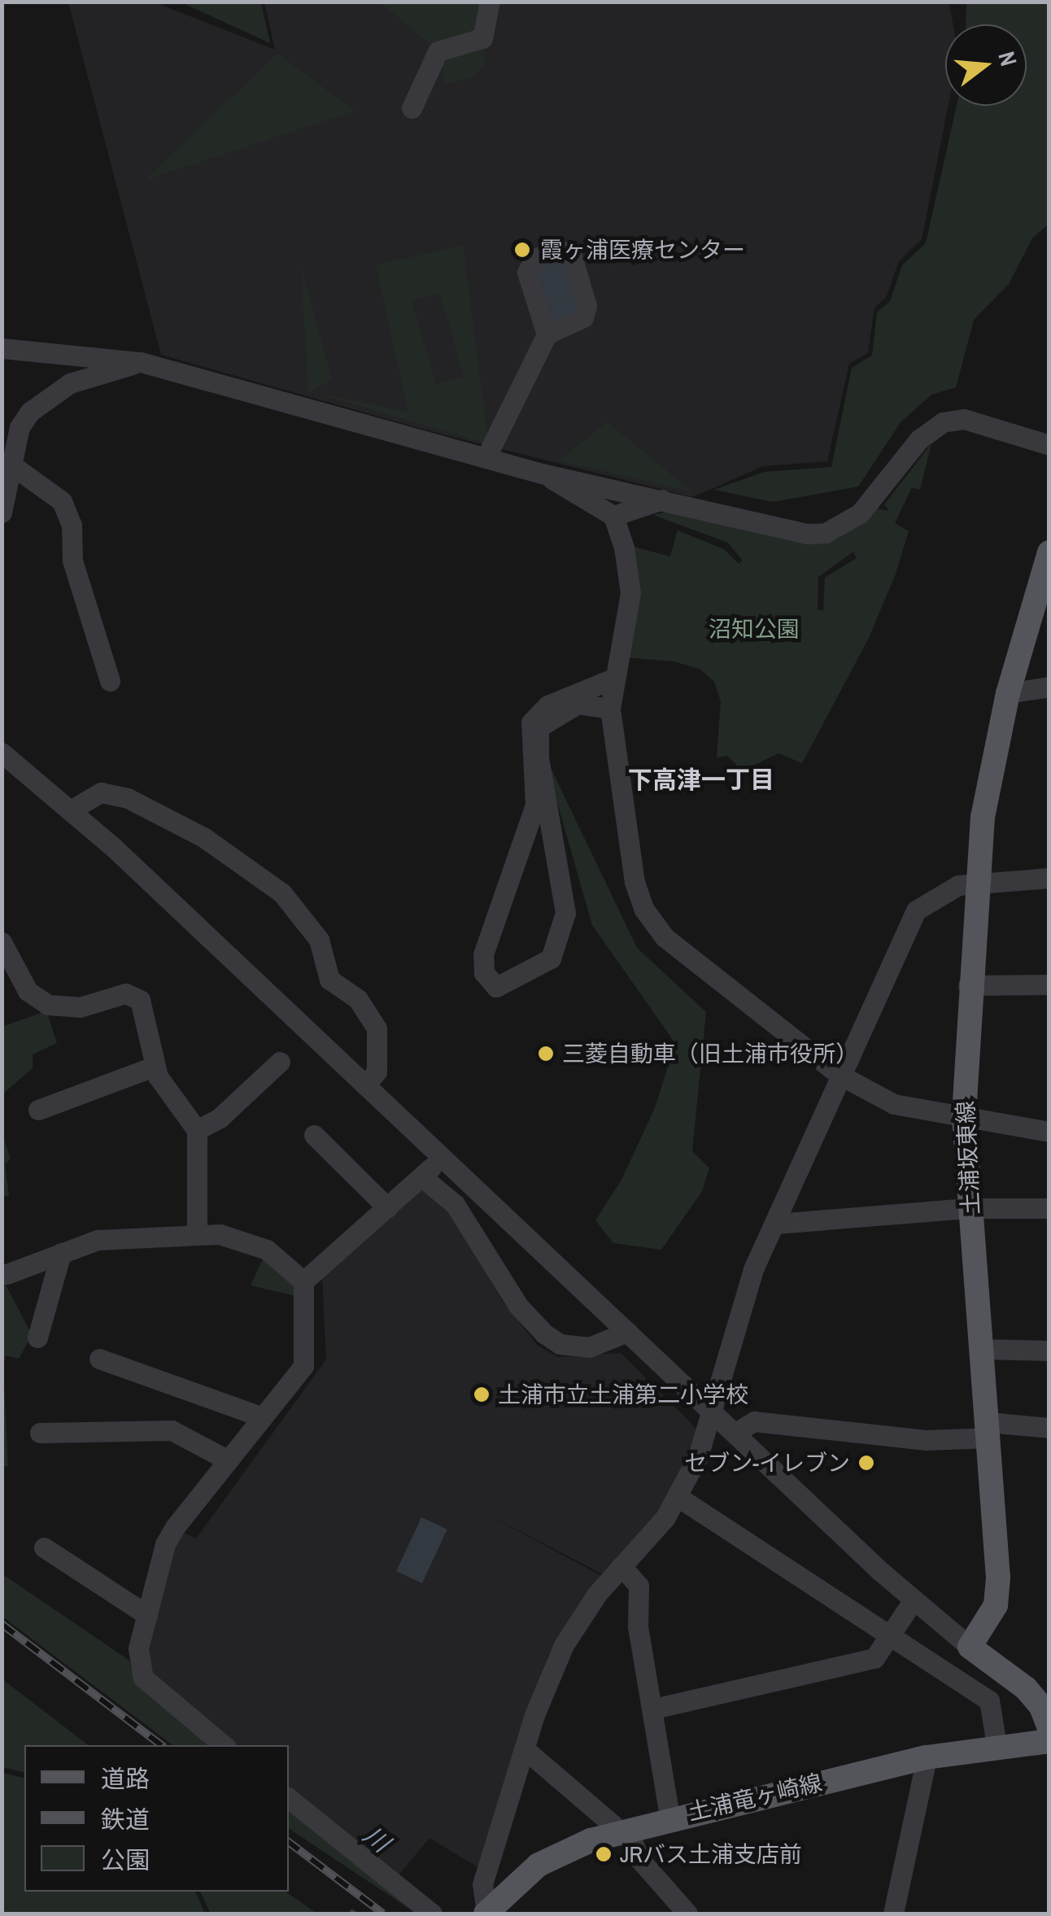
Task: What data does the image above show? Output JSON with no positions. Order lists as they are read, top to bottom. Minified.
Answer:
{"streets":{"main road":["土浦坂東線","土浦竜ヶ崎線"]},"districts":["下高津一丁目"],"water":["川"],"parks":["沼知公園"],"places":["霞ヶ浦医療センター","三菱自動車（旧土浦市役所）","土浦市立土浦第二小学校","セブン-イレブン","JRバス土浦支店前"],"legend":["道路","鉄道","公園"],"north":"right"}
